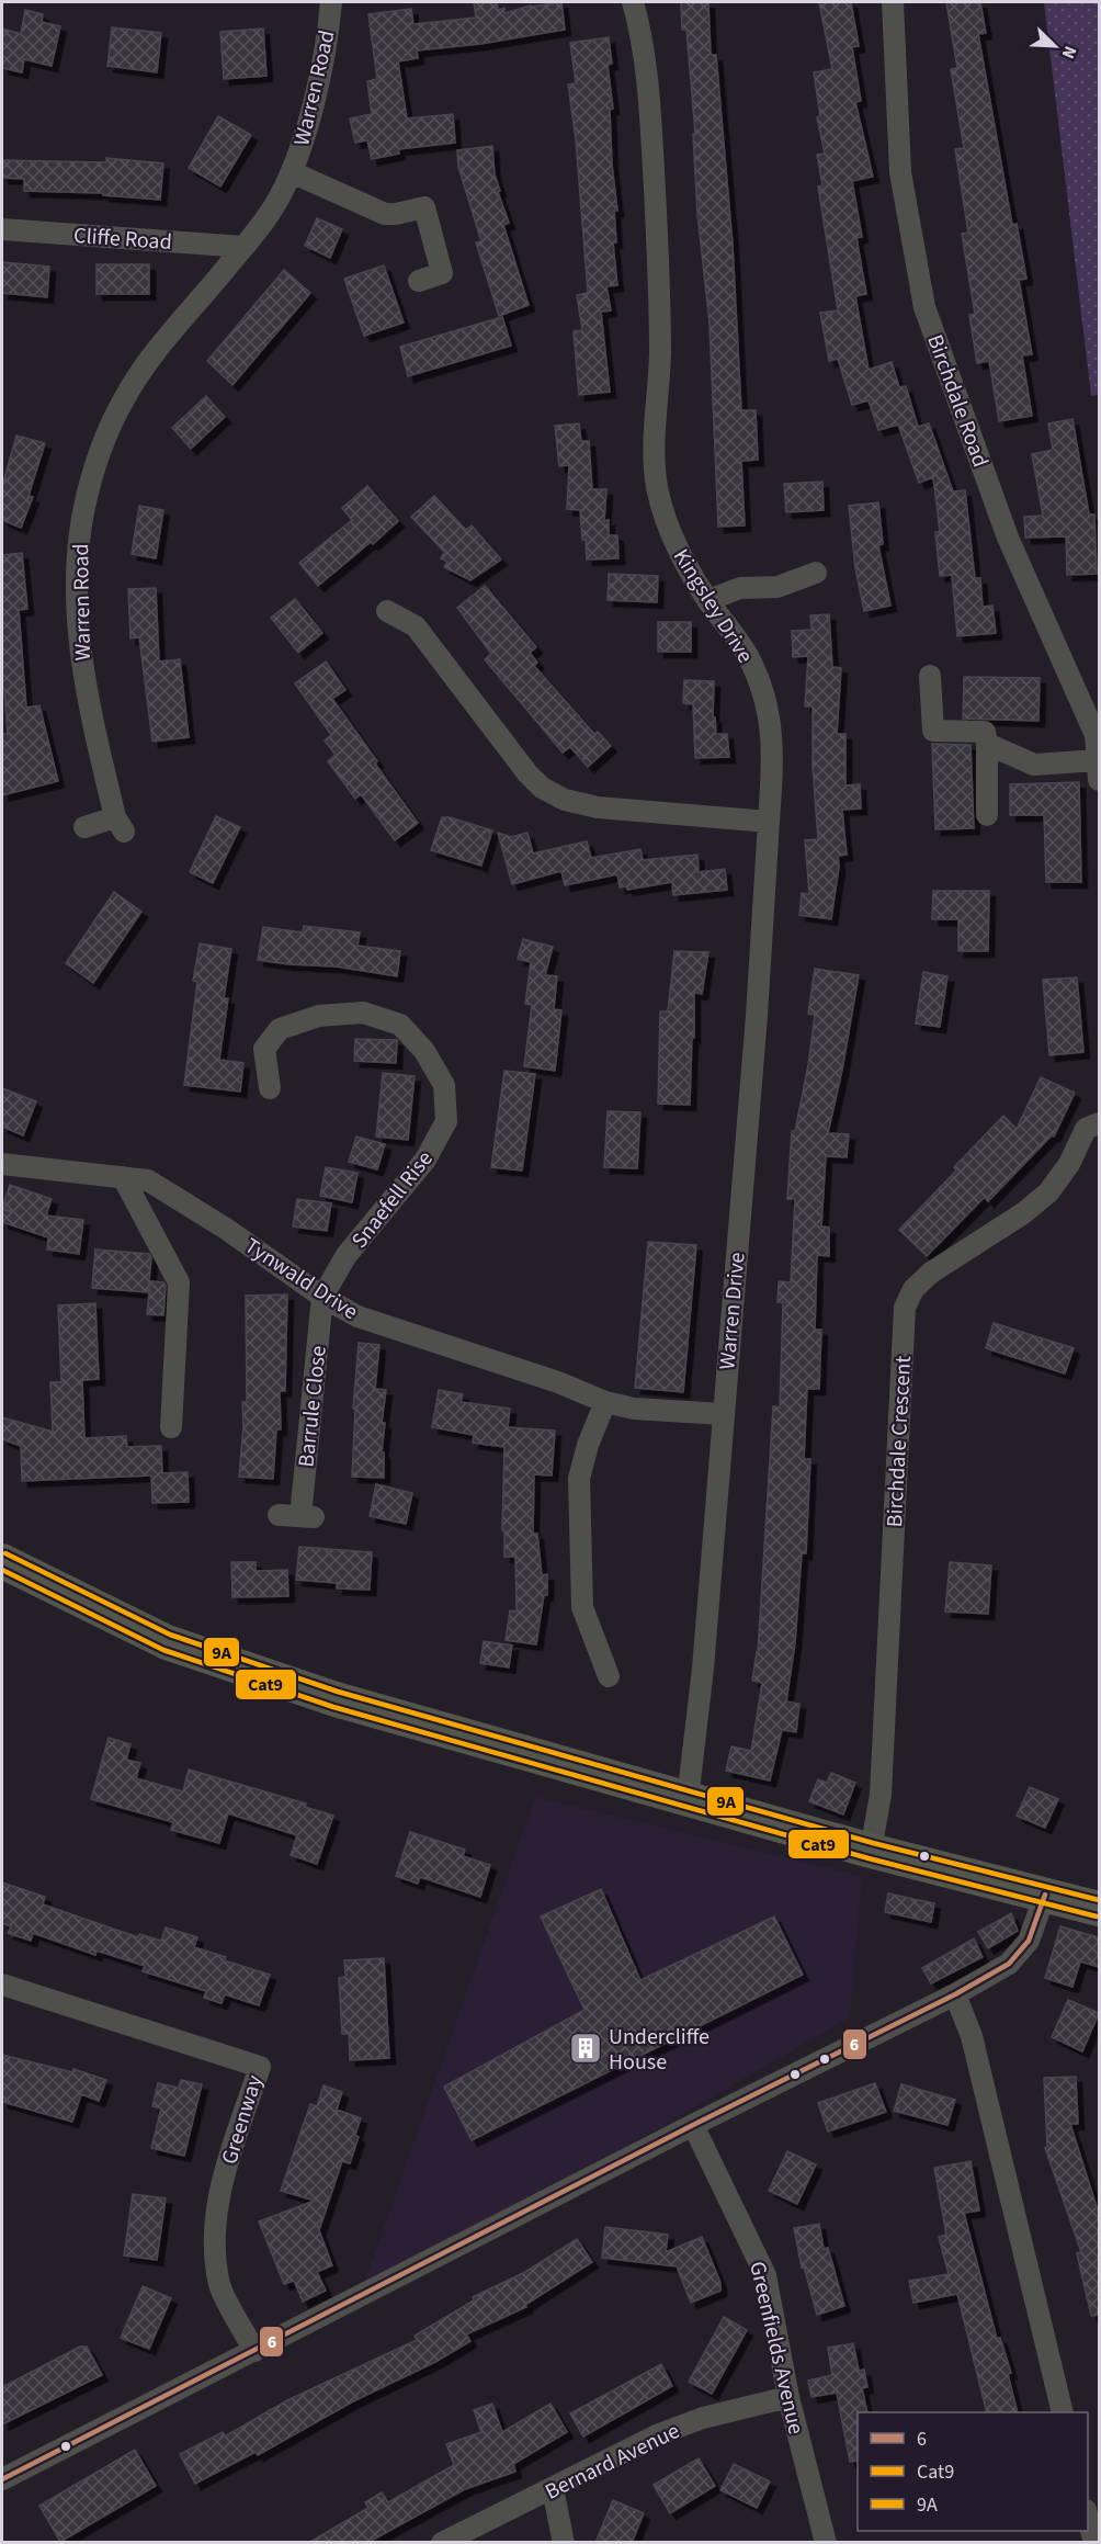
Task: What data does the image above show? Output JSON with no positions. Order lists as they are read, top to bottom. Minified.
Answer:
{"streets":{"street":["Warren Road","Cliffe Road","Birchdale Road","Kingsley Drive","Snaefell Rise","Tynwald Drive","Warren Drive","Barrule Close","Birchdale Crescent","Greenway","Greenfields Avenue","Bernard Avenue"]},"crossings":[["Warren Road","Cliffe Road"],["Kingsley Drive","Warren Drive"],["Snaefell Rise","Tynwald Drive"],["Snaefell Rise","Barrule Close"],["Tynwald Drive","Warren Drive"],["Tynwald Drive","Barrule Close"],["Greenfields Avenue","Bernard Avenue"]],"places":{"building":["Undercliffe House"]},"lines":["transit line 9A","transit line Cat9","transit line 6"],"legend":["6","Cat9","9A"],"north":"bottom right"}
